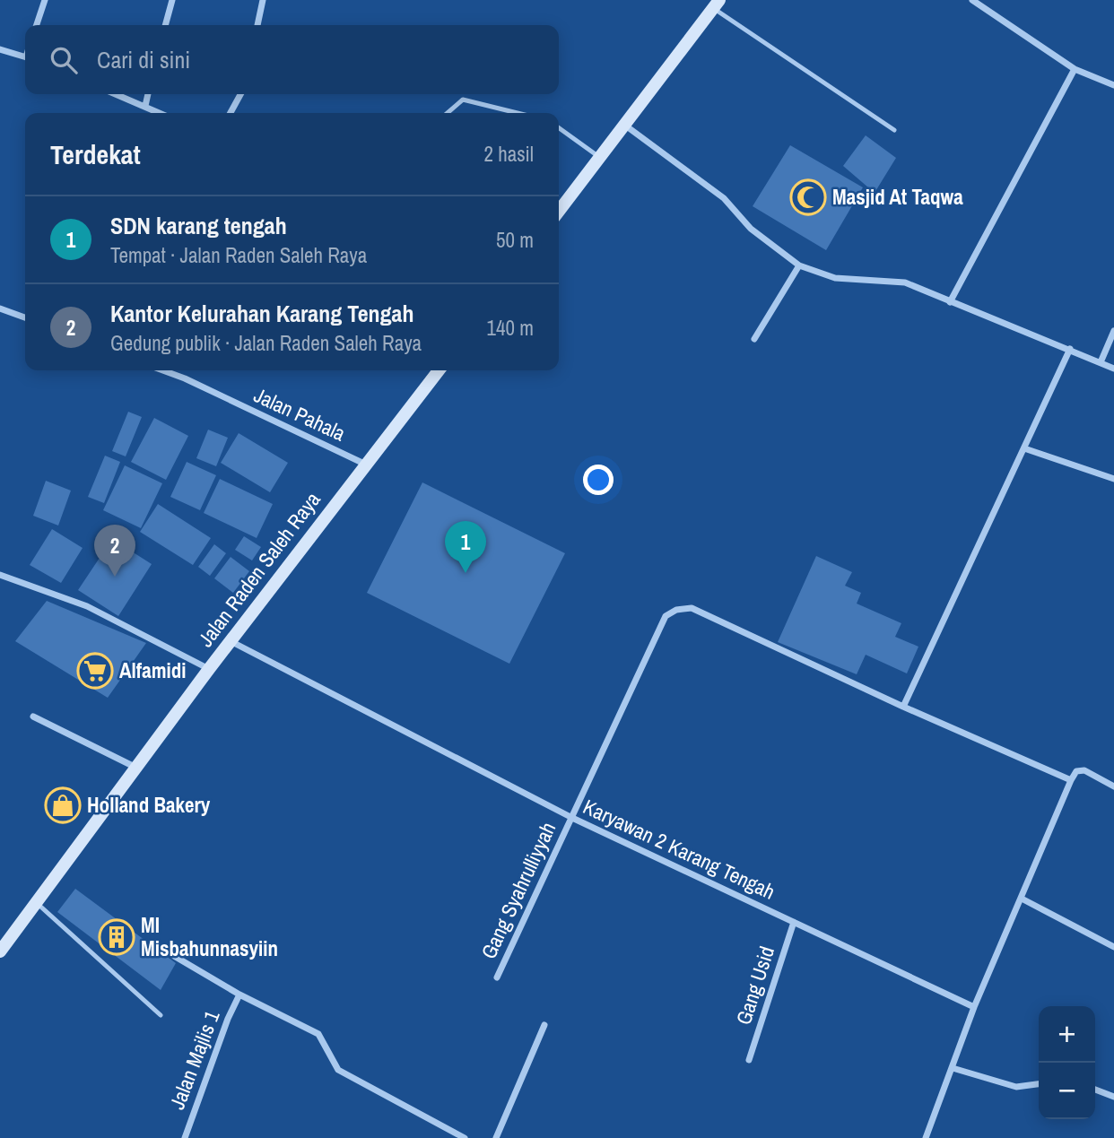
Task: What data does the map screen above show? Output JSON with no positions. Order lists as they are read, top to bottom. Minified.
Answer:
{"streets":{"main road":["Jalan Raden Saleh Raya"],"street":["Jalan Pahala","Karyawan 2 Karang Tengah","Gang Syahrulliyyah","Gang Usid","Jalan Majlis 1"]},"crossings":[["Jalan Pahala","Jalan Raden Saleh Raya"],["Jalan Raden Saleh Raya","Karyawan 2 Karang Tengah"],["Karyawan 2 Karang Tengah","Gang Syahrulliyyah"],["Karyawan 2 Karang Tengah","Gang Usid"]],"places":{"mosque":["Masjid At Taqwa"],"supermarket":["Alfamidi"],"shop":["Holland Bakery"],"building":["MI Misbahunnasyiin"]},"page":{"search":"Cari di sini","heading":["Terdekat","2 hasil"],"list":[{"mark":"1","name":"SDN karang tengah","note":"Tempat · Jalan Raden Saleh Raya","value":"50 m"},{"mark":"2","name":"Kantor Kelurahan Karang Tengah","note":"Gedung publik · Jalan Raden Saleh Raya","value":"140 m"}],"pins":["1","2"],"map_buttons":["+","−"]}}
